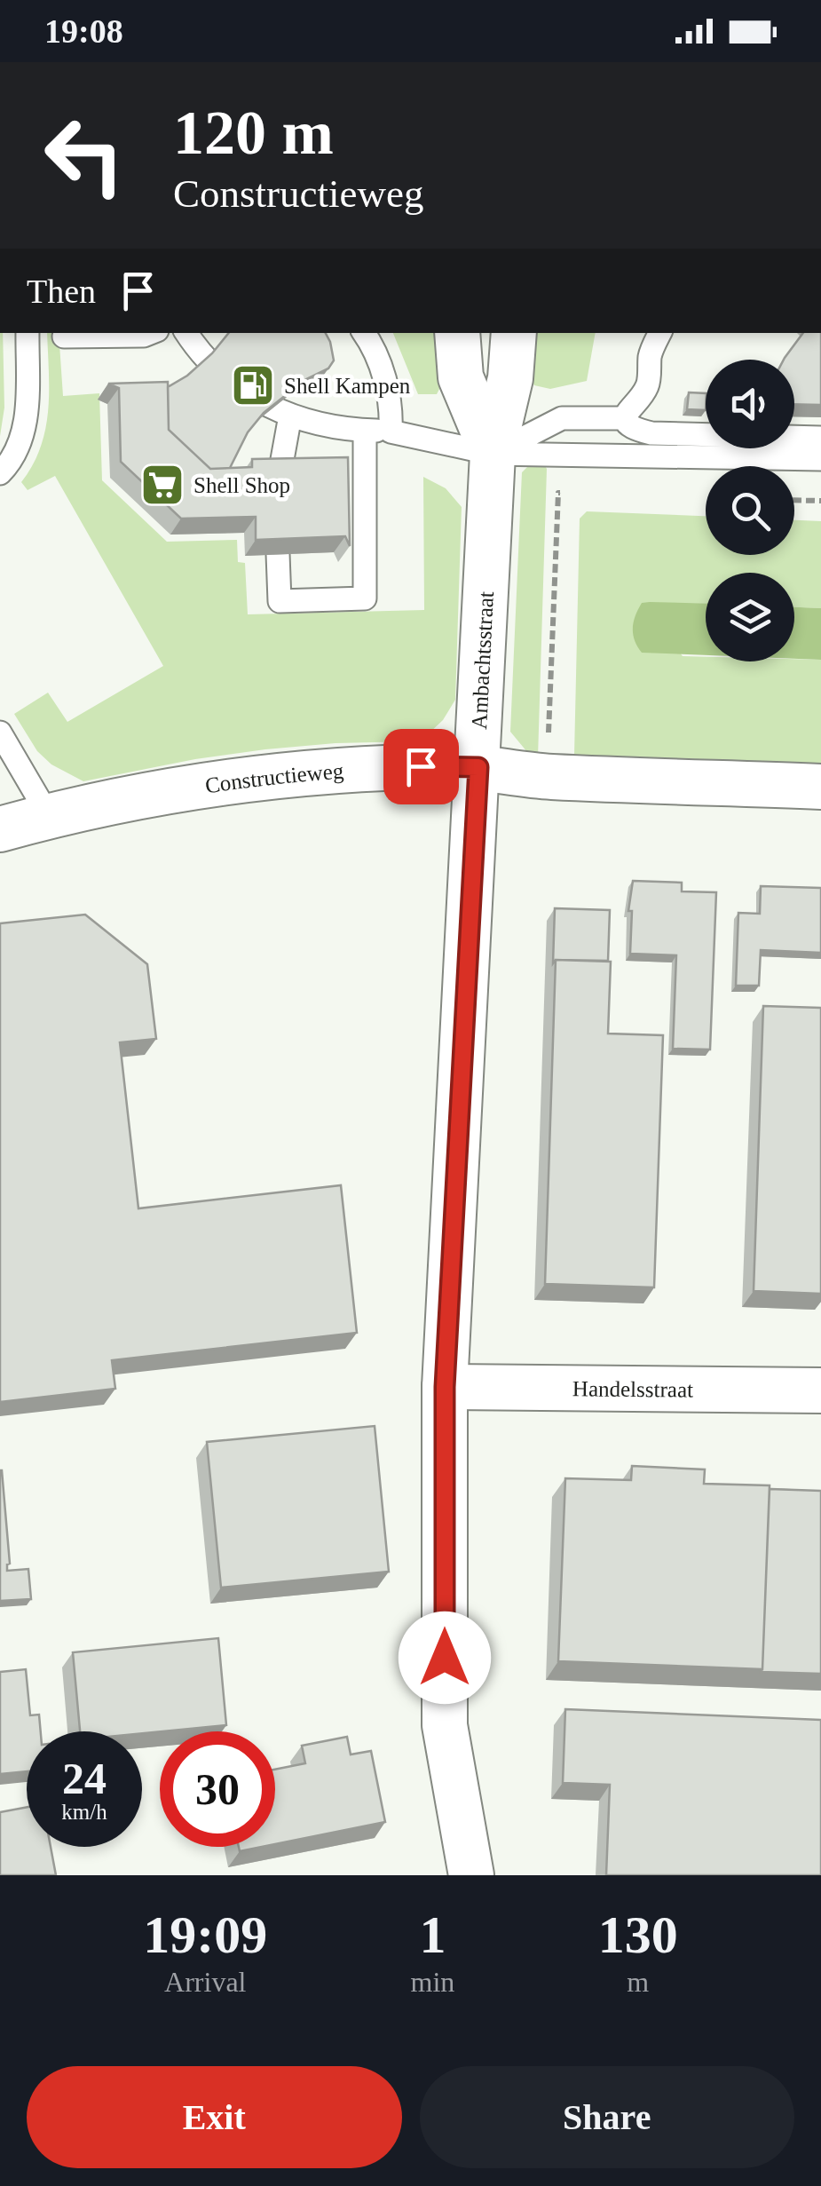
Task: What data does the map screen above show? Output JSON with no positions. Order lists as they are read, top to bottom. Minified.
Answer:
{"streets":{"street":["Ambachtsstraat","Constructieweg","Handelsstraat"]},"crossings":[["Ambachtsstraat","Constructieweg"],["Ambachtsstraat","Handelsstraat"]],"places":{"fuel station":["Shell Kampen"],"supermarket":["Shell Shop"]},"page":{"status":"19:08","turn":["120 m","Constructieweg"],"then":"Then","speed":"24 km/h","limit":"30","eta":["19:09","Arrival","1","min","130","m"],"buttons":["Exit","Share"]}}
